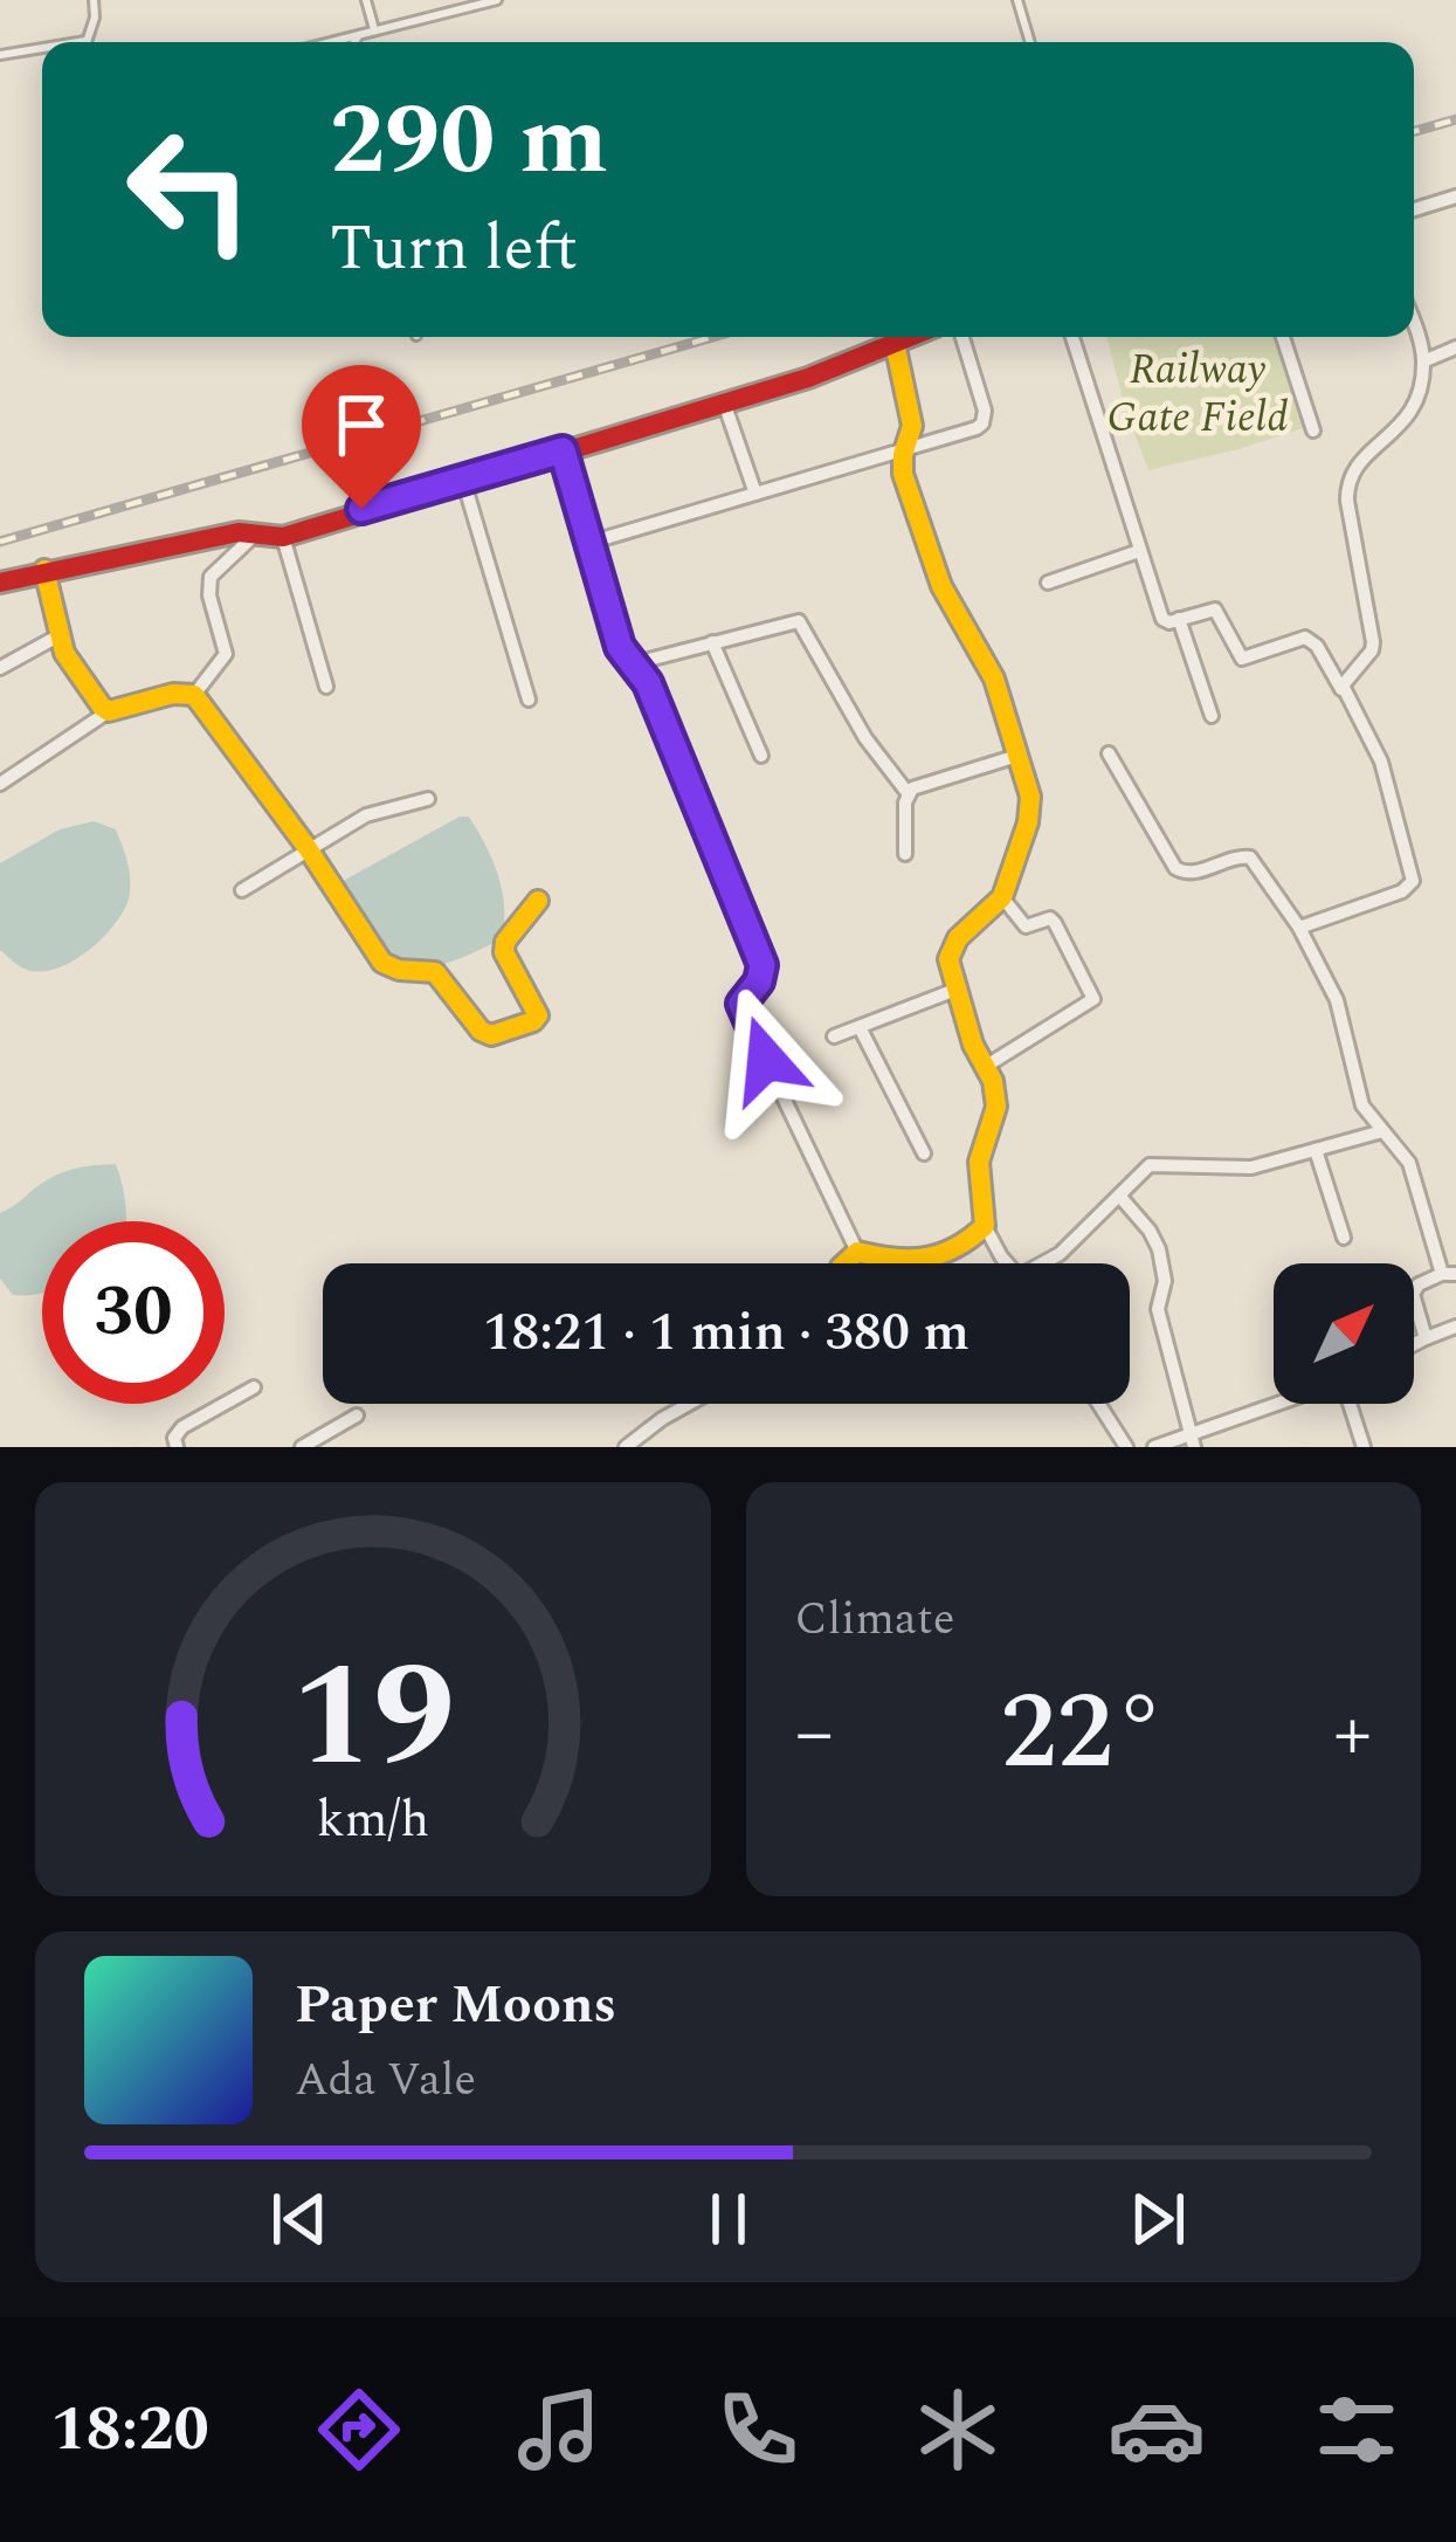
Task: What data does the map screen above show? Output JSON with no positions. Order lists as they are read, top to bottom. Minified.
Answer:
{"parks":["Railway Gate Field"],"north":"top right","page":{"turn":["290 m","Turn left"],"limit":"30","trip":"18:21 · 1 min · 380 m","tile":"Climate","heat":["−","22°","+"],"song":["Paper Moons","Ada Vale"],"tabs":"18:20","gauge":["19","km/h"]}}
